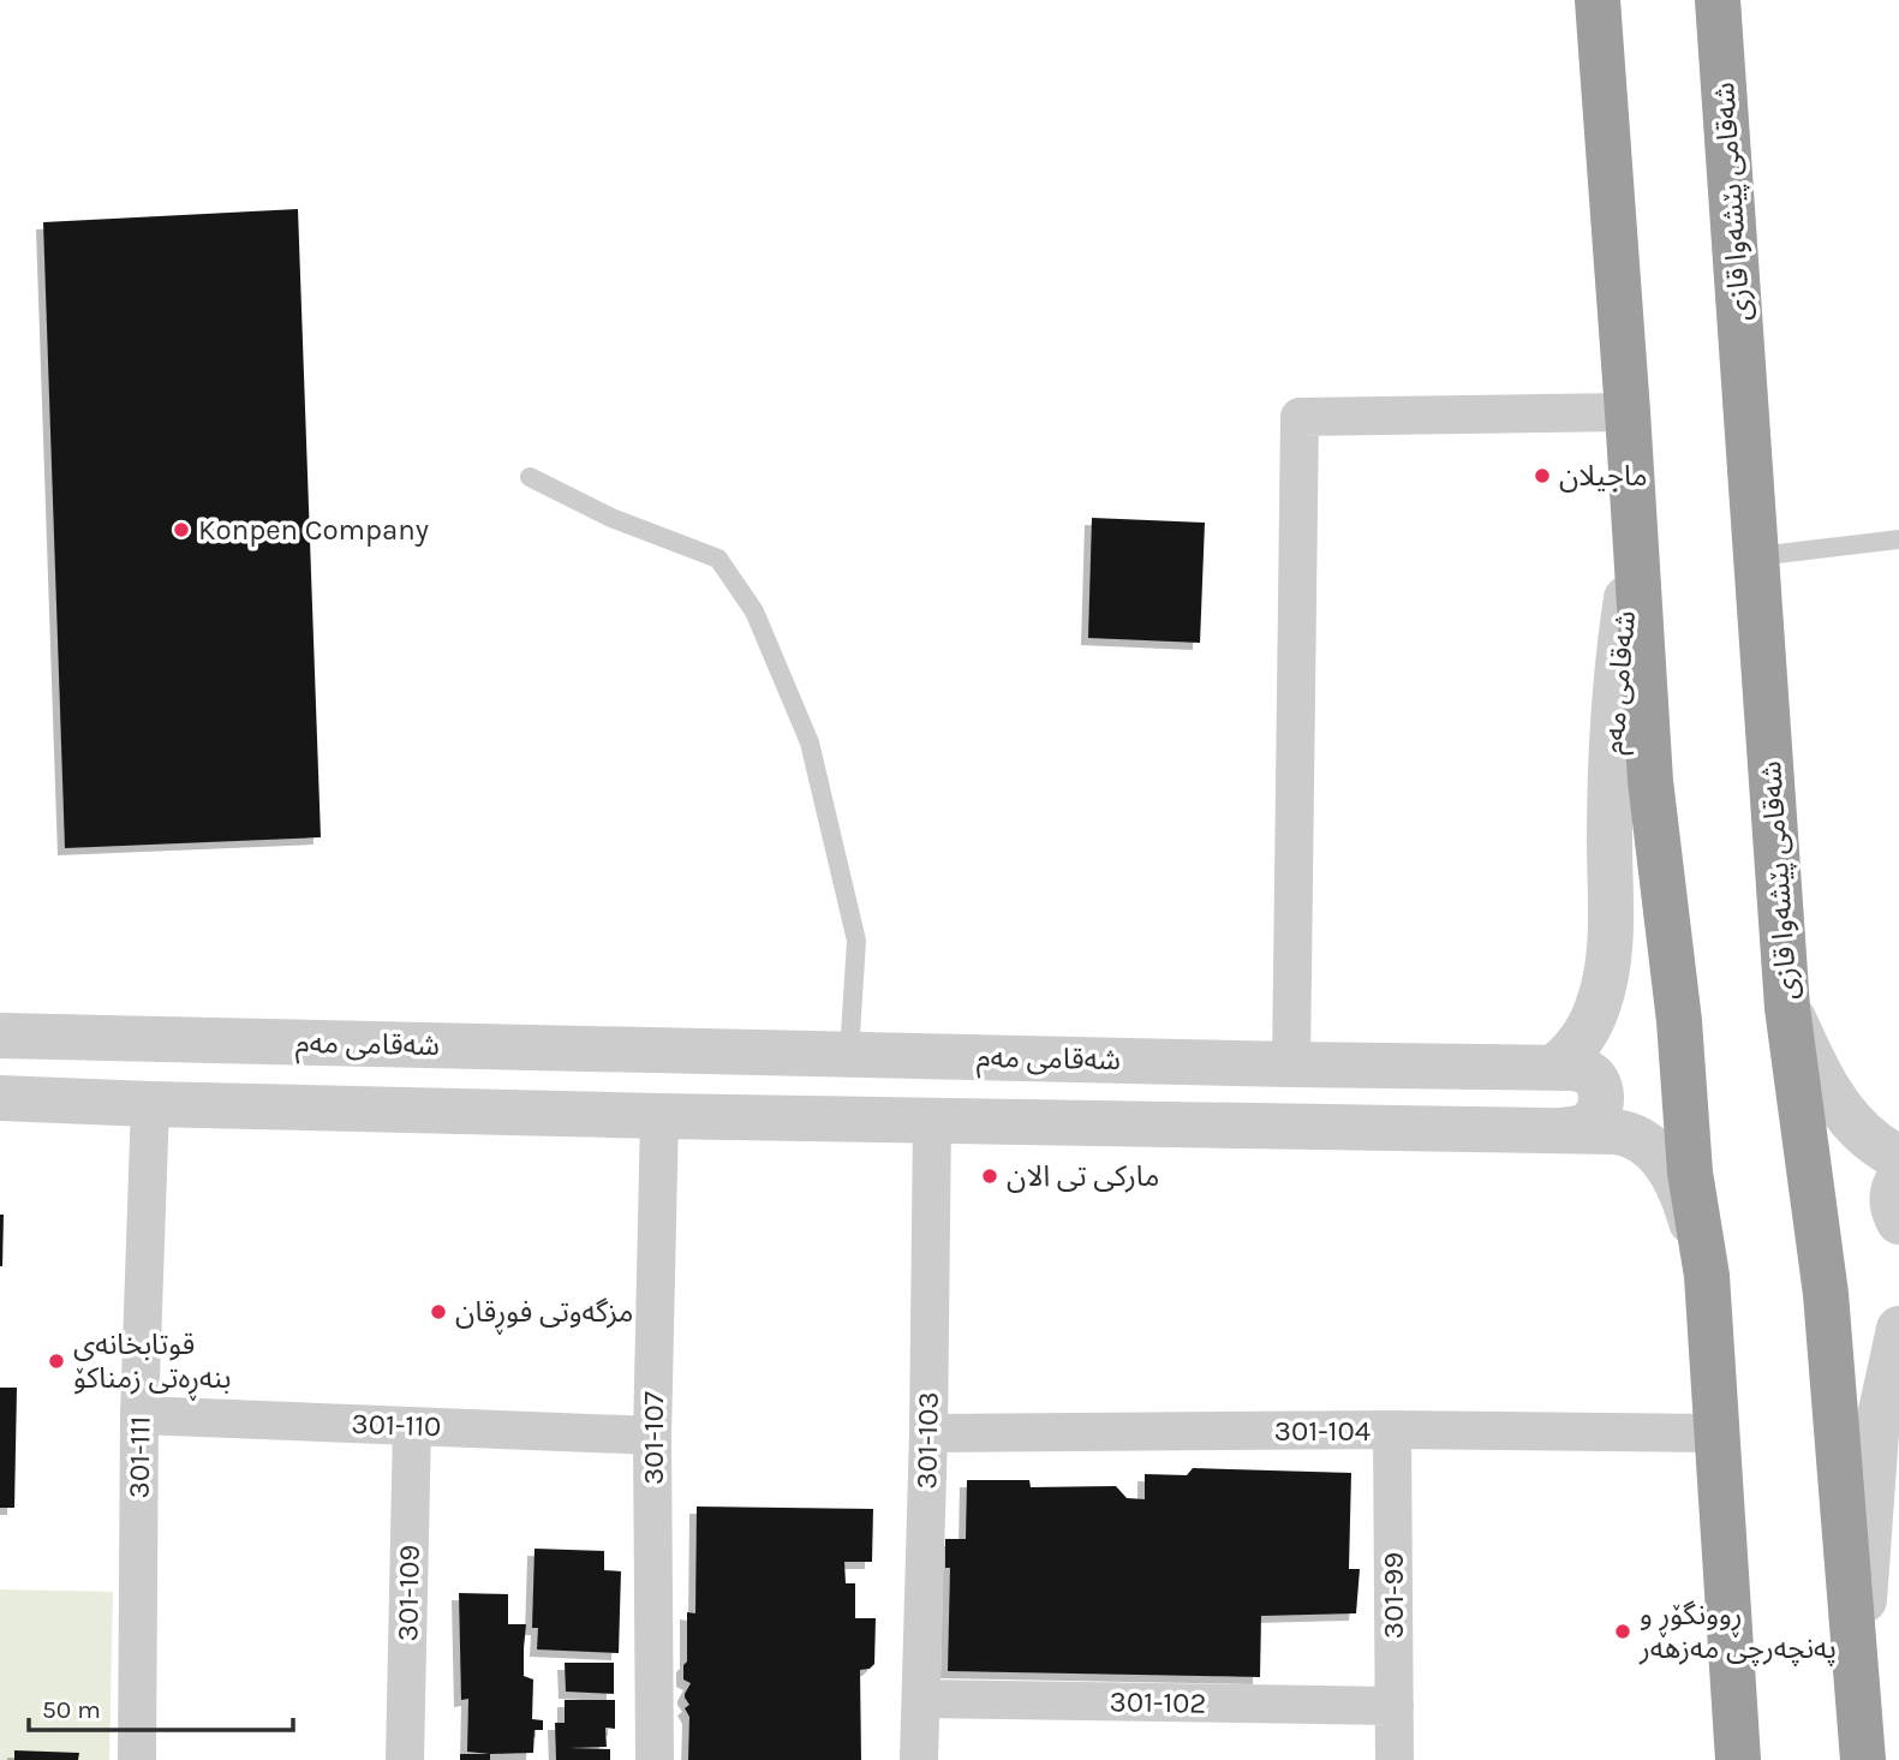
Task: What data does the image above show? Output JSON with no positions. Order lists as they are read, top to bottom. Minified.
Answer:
{"streets":{"highway":["شەقامی پێشەوا قازی"],"street":["شەقامی مەم","301-110","301-104","301-107","301-103","301-111","301-109","301-99","301-102"]},"crossings":[["301-110","301-107"],["301-110","301-111"],["301-110","301-109"],["301-104","301-103"],["301-104","301-99"],["301-103","301-102"],["301-99","301-102"]],"places":["ماجیلان","Konpen Company","مارکی تی الان","مزگەوتی فوڕقان","قوتابخانەی بنەڕەتی زمناکۆ","ڕوونگۆڕ و پەنچەرچی مەزهەر"],"scale_bar":"50 m"}
